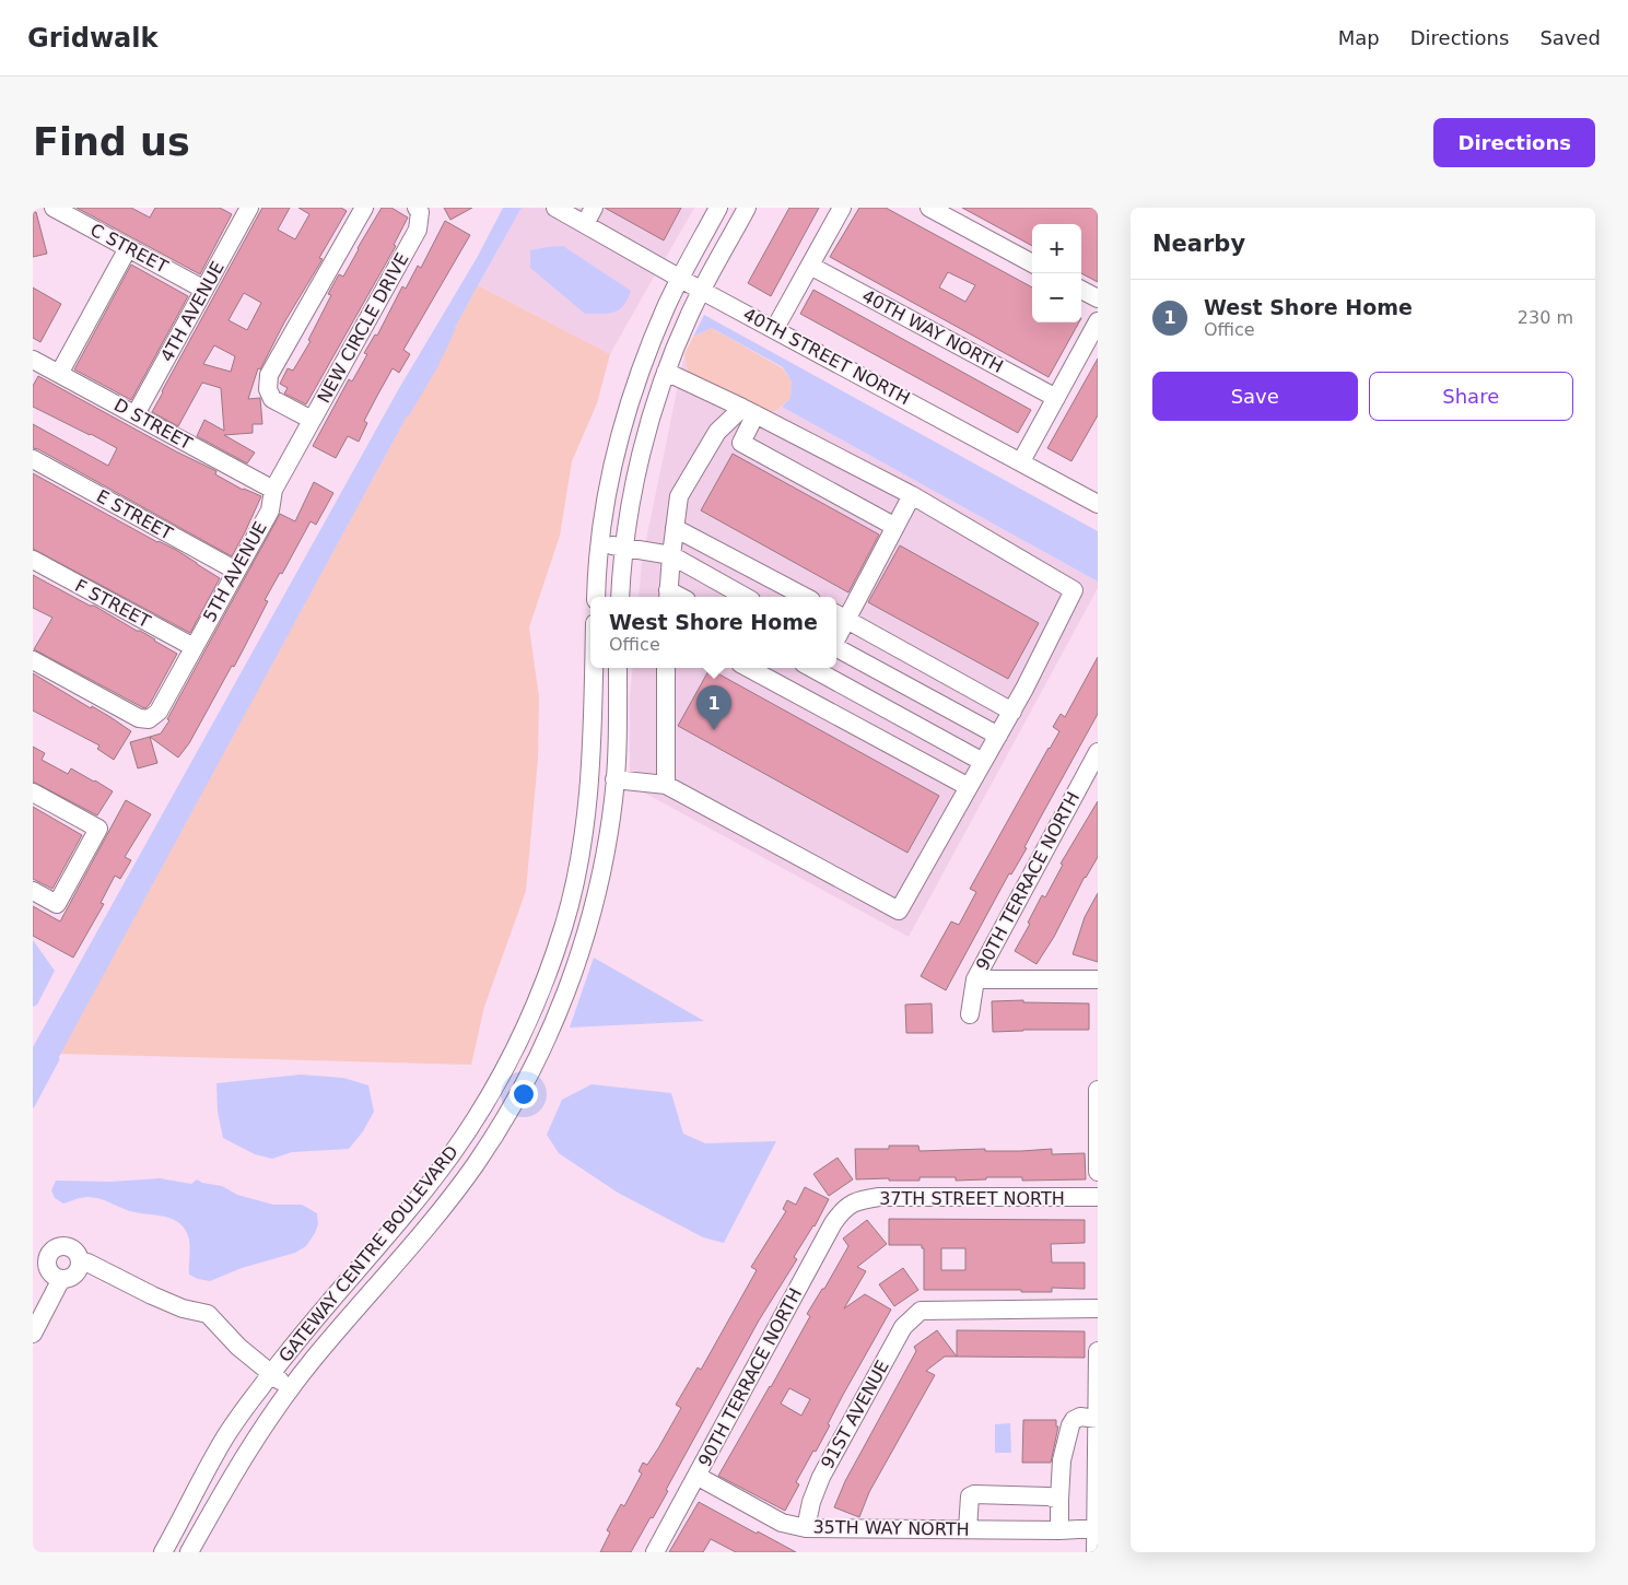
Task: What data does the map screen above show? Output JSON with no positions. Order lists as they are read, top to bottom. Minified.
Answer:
{"streets":{"street":["C STREET","4TH AVENUE","NEW CIRCLE DRIVE","40TH WAY NORTH","40TH STREET NORTH","D STREET","E STREET","5TH AVENUE","F STREET","90TH TERRACE NORTH","37TH STREET NORTH","GATEWAY CENTRE BOULEVARD","91ST AVENUE","35TH WAY NORTH"]},"crossings":[["C STREET","4TH AVENUE"],["4TH AVENUE","D STREET"],["NEW CIRCLE DRIVE","5TH AVENUE"],["D STREET","5TH AVENUE"],["E STREET","5TH AVENUE"],["5TH AVENUE","F STREET"],["90TH TERRACE NORTH","37TH STREET NORTH"],["90TH TERRACE NORTH","35TH WAY NORTH"],["91ST AVENUE","35TH WAY NORTH"]],"page":{"header":"Gridwalk","nav":["Map","Directions","Saved"],"buttons":["Directions",["Save","Share"]],"title":"Find us","heading":"Nearby","map_buttons":["+","−"],"list":[{"mark":"1","name":"West Shore Home","note":"Office","value":"230 m"}],"popup":["West Shore Home","Office"],"pins":"1"}}
